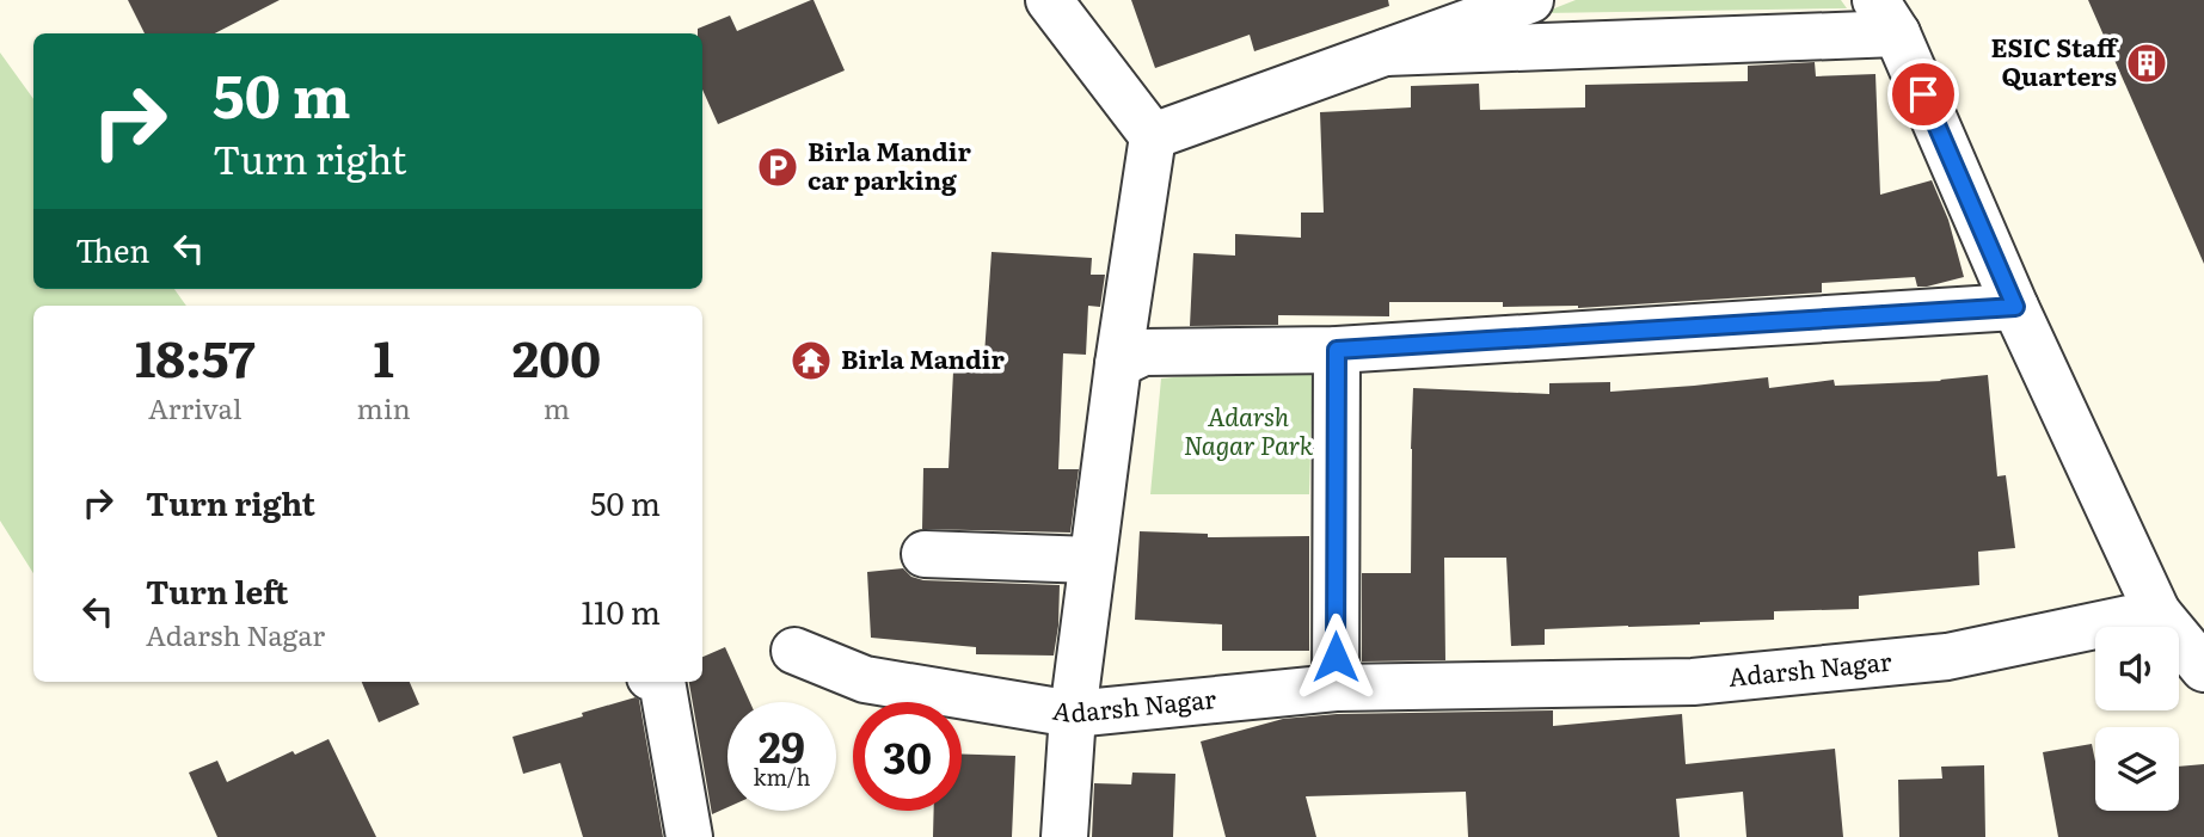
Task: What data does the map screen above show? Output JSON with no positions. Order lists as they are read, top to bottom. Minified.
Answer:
{"streets":{"street":["Adarsh Nagar"]},"parks":["Adarsh Nagar Park"],"places":{"building":["ESIC Staff Quarters"],"parking":["Birla Mandir car parking"],"temple":["Birla Mandir"]},"page":{"turn":["50 m","Turn right"],"then":"Then","eta":["18:57","Arrival","1","min","200","m"],"list":[{"name":"Turn right","value":"50 m"},{"name":"Turn left","note":"Adarsh Nagar","value":"110 m"}],"speed":"29 km/h","limit":"30"}}
